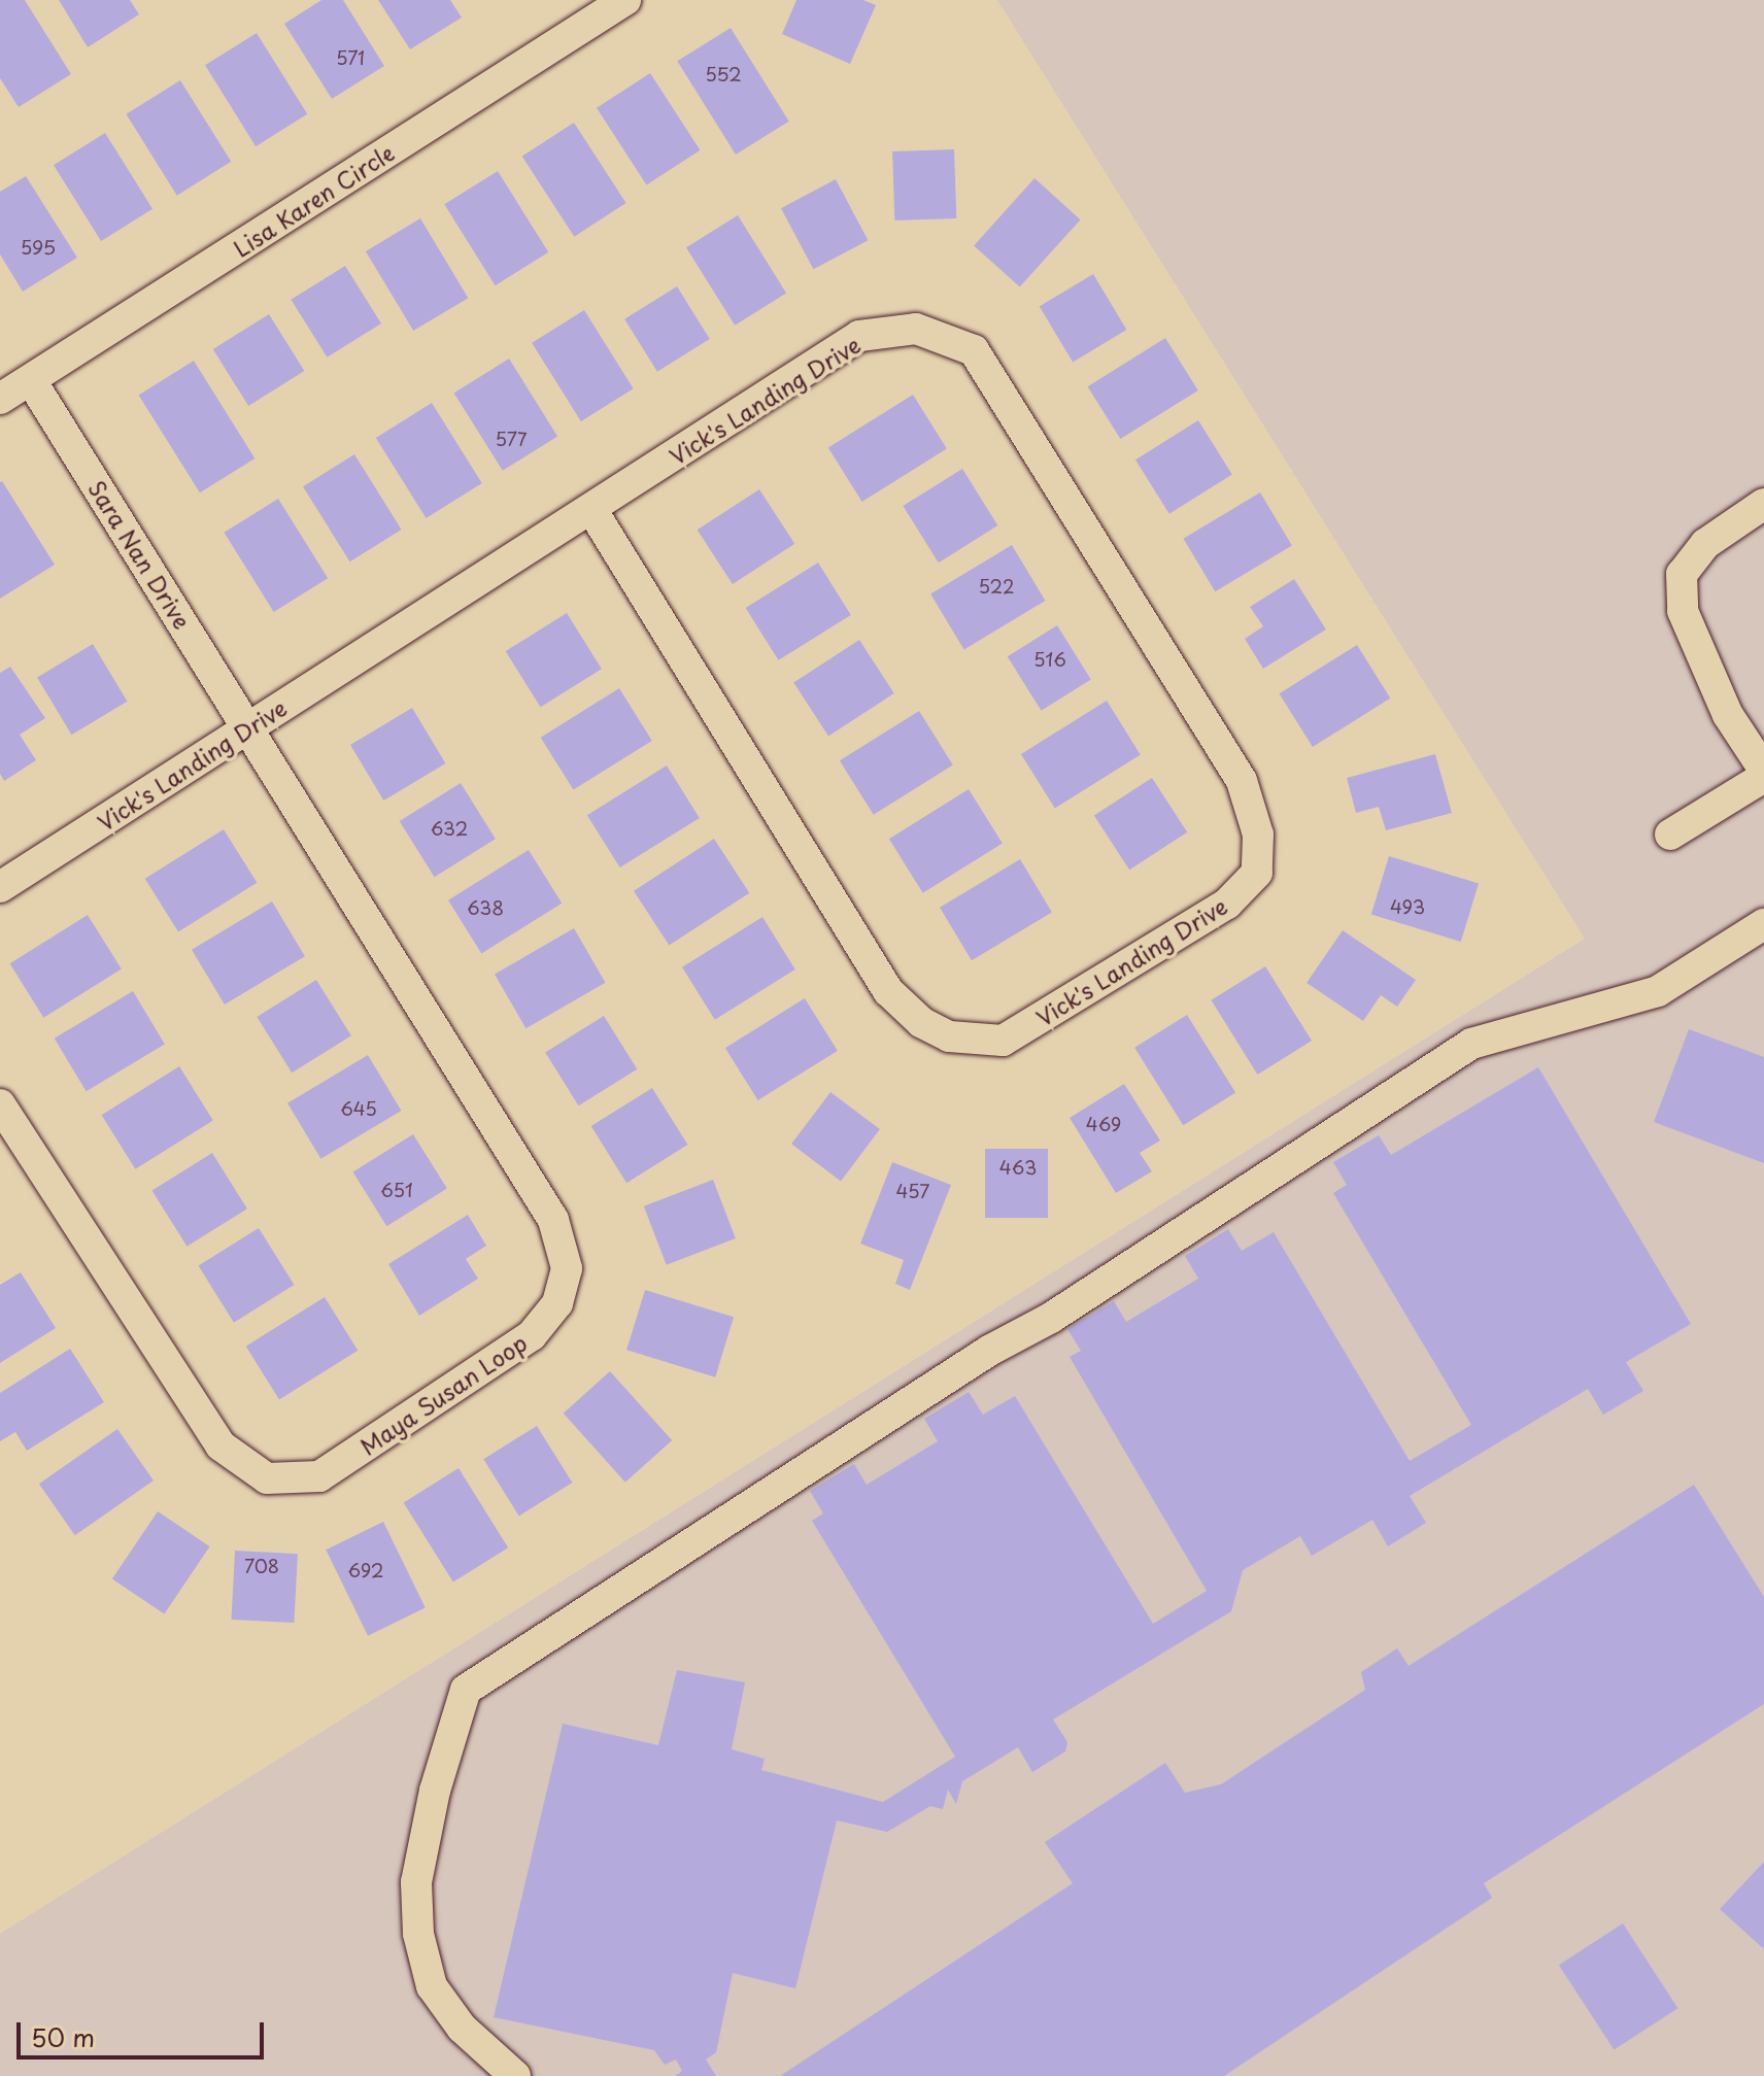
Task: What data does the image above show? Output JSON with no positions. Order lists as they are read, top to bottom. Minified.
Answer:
{"streets":{"street":["Lisa Karen Circle","Vick's Landing Drive","Sara Nan Drive","Maya Susan Loop"]},"crossings":[["Lisa Karen Circle","Sara Nan Drive"],["Vick's Landing Drive","Sara Nan Drive"],["Vick's Landing Drive","Maya Susan Loop"],["Sara Nan Drive","Maya Susan Loop"]],"house_numbers":["571","552","595","577","522","516","632","493","638","645","469","463","651","457","708","692"],"scale_bar":"50 m"}
